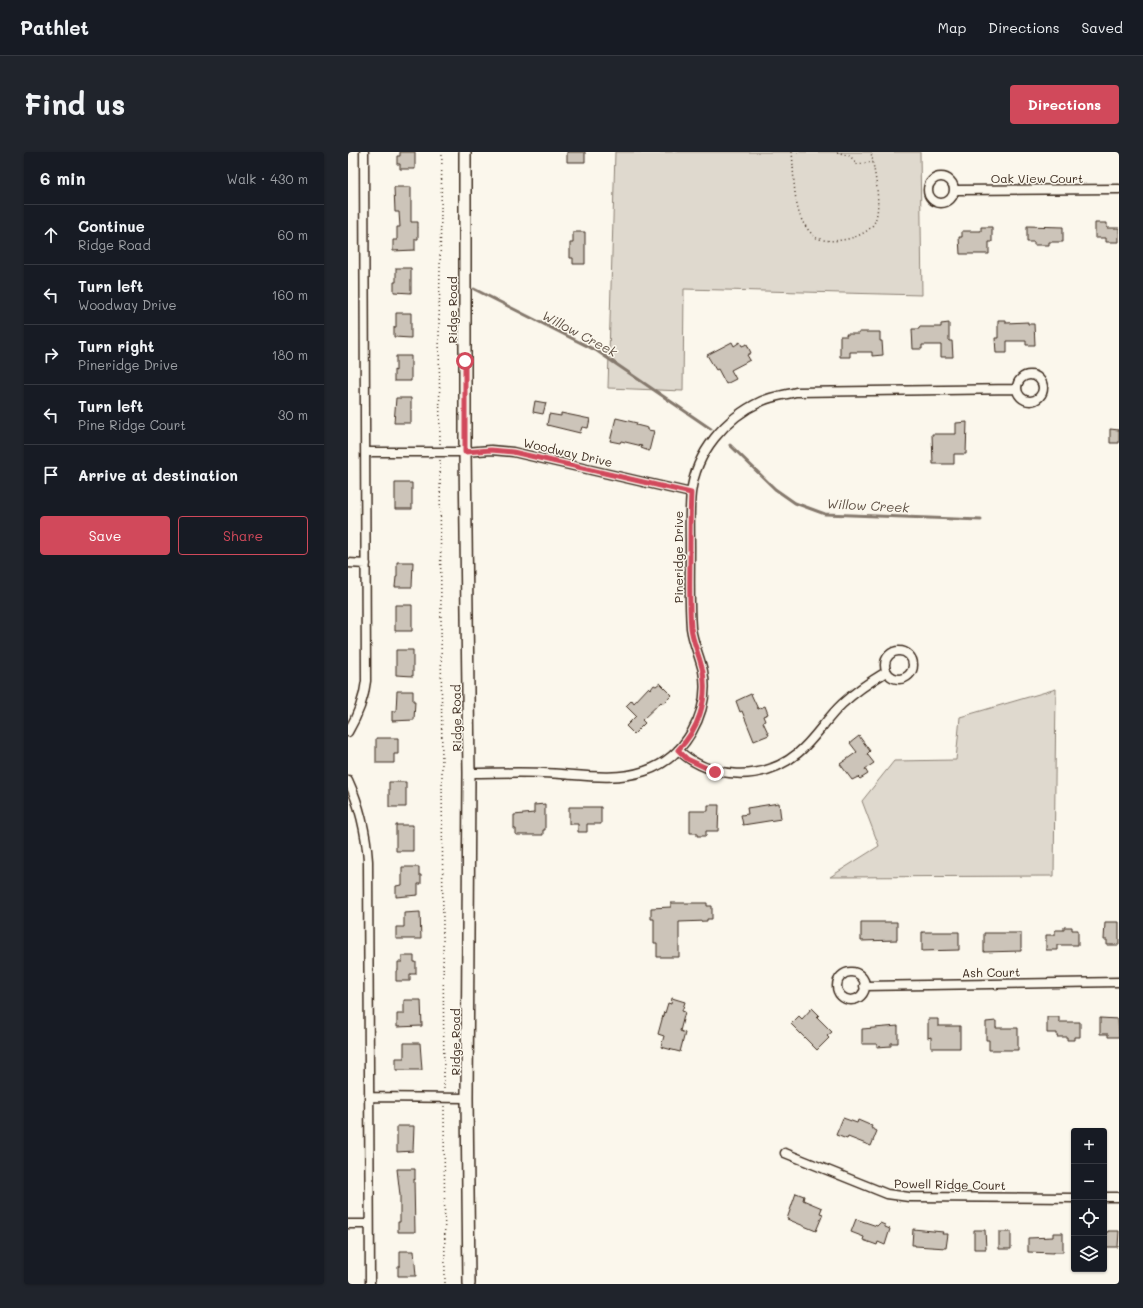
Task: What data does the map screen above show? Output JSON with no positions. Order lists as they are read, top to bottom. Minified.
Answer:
{"streets":{"street":["Oak View Court","Ridge Road","Woodway Drive","Pineridge Drive","Ash Court","Powell Ridge Court"]},"crossings":[["Ridge Road","Woodway Drive"],["Ridge Road","Pineridge Drive"],["Woodway Drive","Pineridge Drive"]],"water":["Willow Creek"],"page":{"header":"Pathlet","nav":["Map","Directions","Saved"],"buttons":["Directions",["Save","Share"]],"title":"Find us","heading":["6 min","Walk · 430 m"],"list":[["Continue","Ridge Road","60 m"],["Turn left","Woodway Drive","160 m"],["Turn right","Pineridge Drive","180 m"],["Turn left","Pine Ridge Court","30 m"],"Arrive at destination"],"map_buttons":["+","−"]}}
